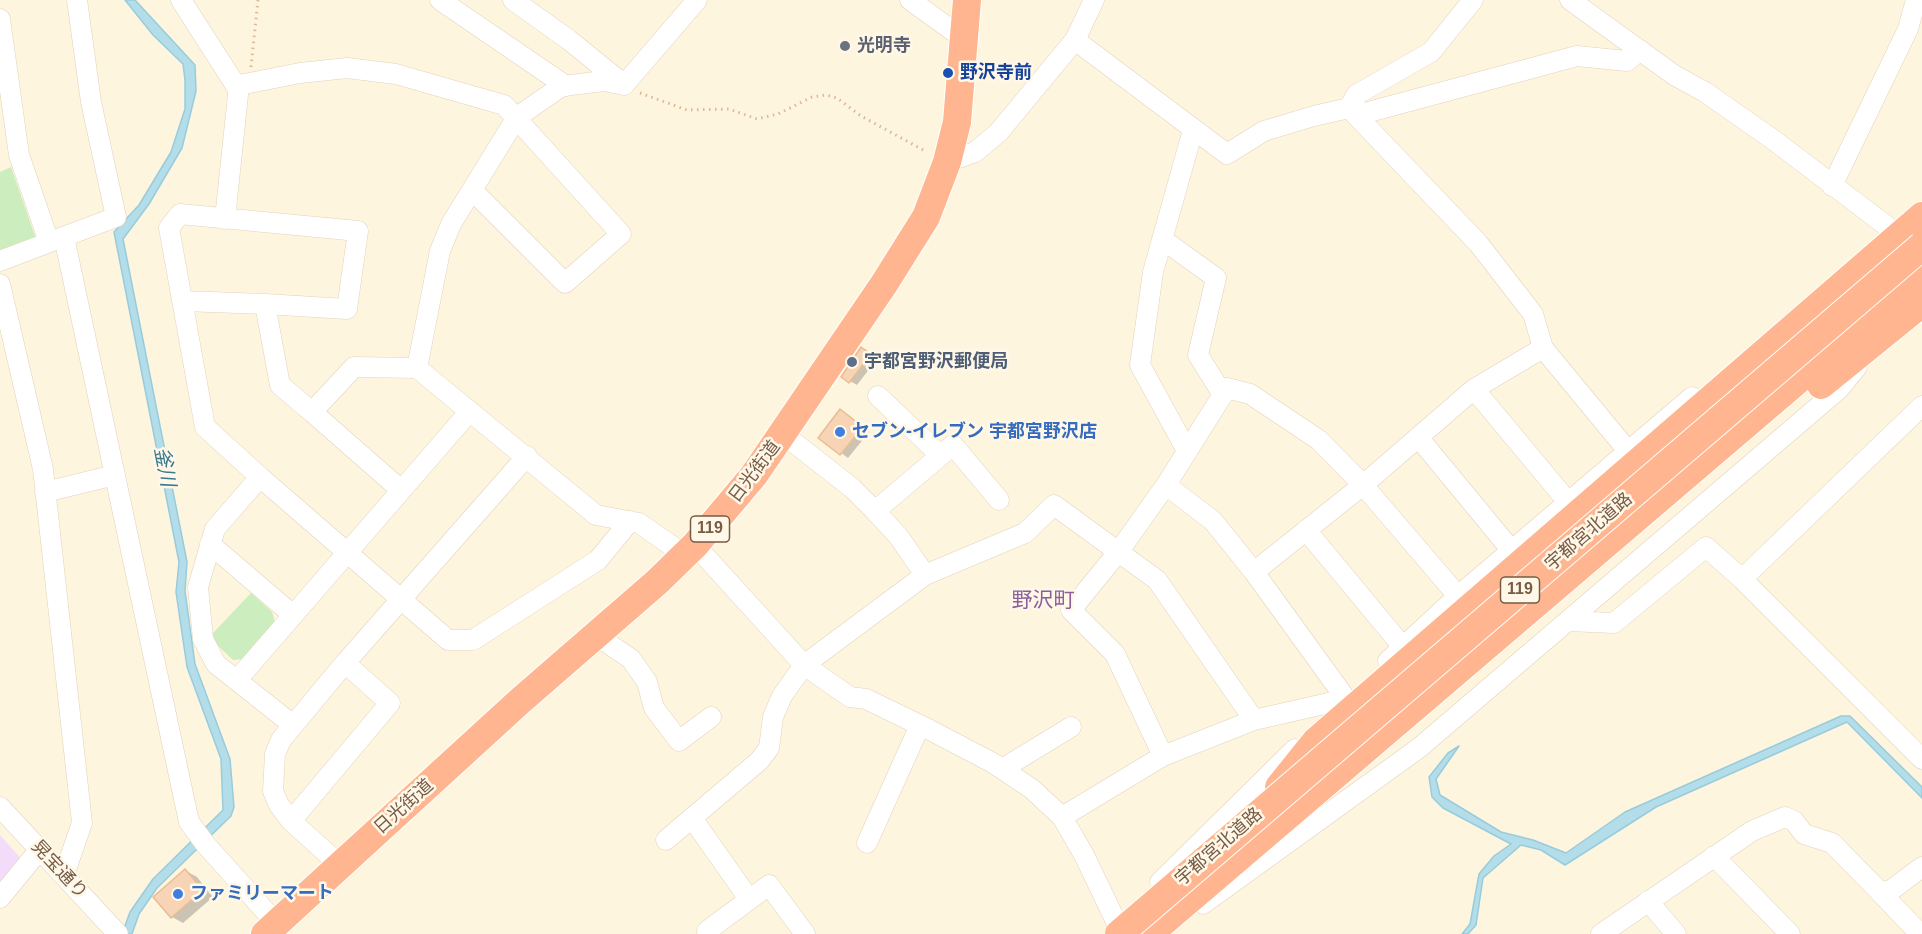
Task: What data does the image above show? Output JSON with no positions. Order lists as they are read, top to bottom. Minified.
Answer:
{"streets":{"highway":["日光街道","119","宇都宮北道路"],"street":["晃宝通り"]},"districts":["野沢町"],"water":["釜川"],"places":["光明寺","野沢寺前","宇都宮野沢郵便局","セブン-イレブン 宇都宮野沢店","ファミリーマート"]}
